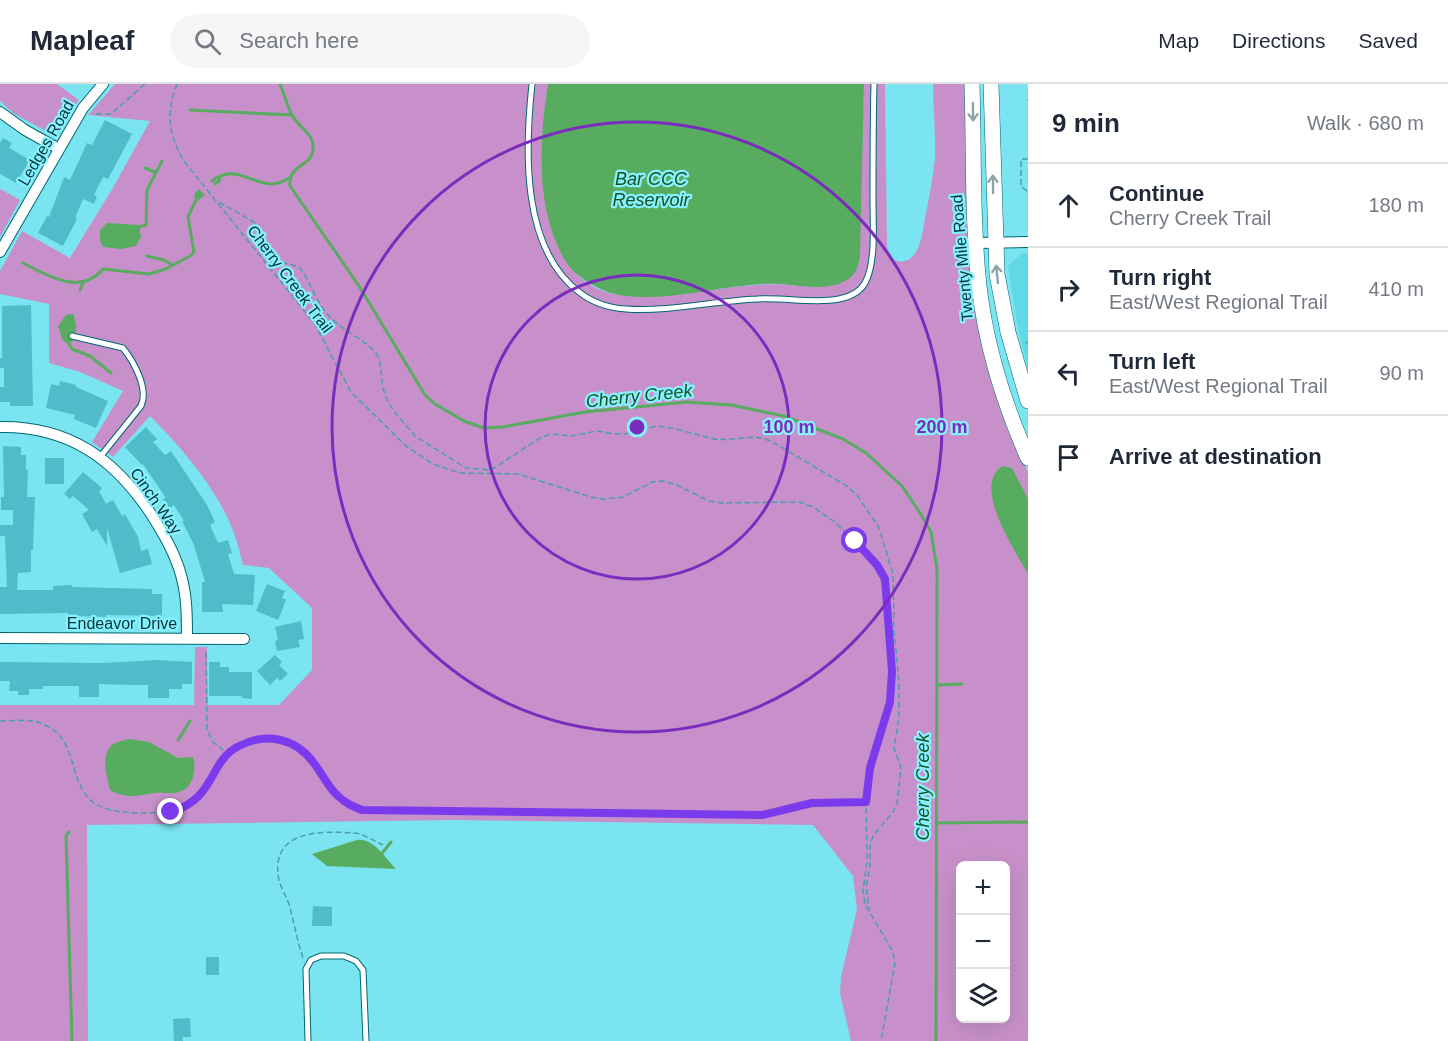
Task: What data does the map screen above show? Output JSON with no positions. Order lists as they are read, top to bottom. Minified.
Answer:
{"streets":{"main road":["Twenty Mile Road"],"street":["Ledges Road","Cinch Way","Endeavor Drive"],"path":["Cherry Creek Trail"]},"crossings":[["Cinch Way","Endeavor Drive"]],"water":["Bar CCC Reservoir","Cherry Creek"],"page":{"header":"Mapleaf","search":"Search here","nav":["Map","Directions","Saved"],"heading":["9 min","Walk · 680 m"],"list":[["Continue","Cherry Creek Trail","180 m"],["Turn right","East/West Regional Trail","410 m"],["Turn left","East/West Regional Trail","90 m"],"Arrive at destination"],"map_buttons":["+","−"]},"rings":["100 m","200 m"]}
